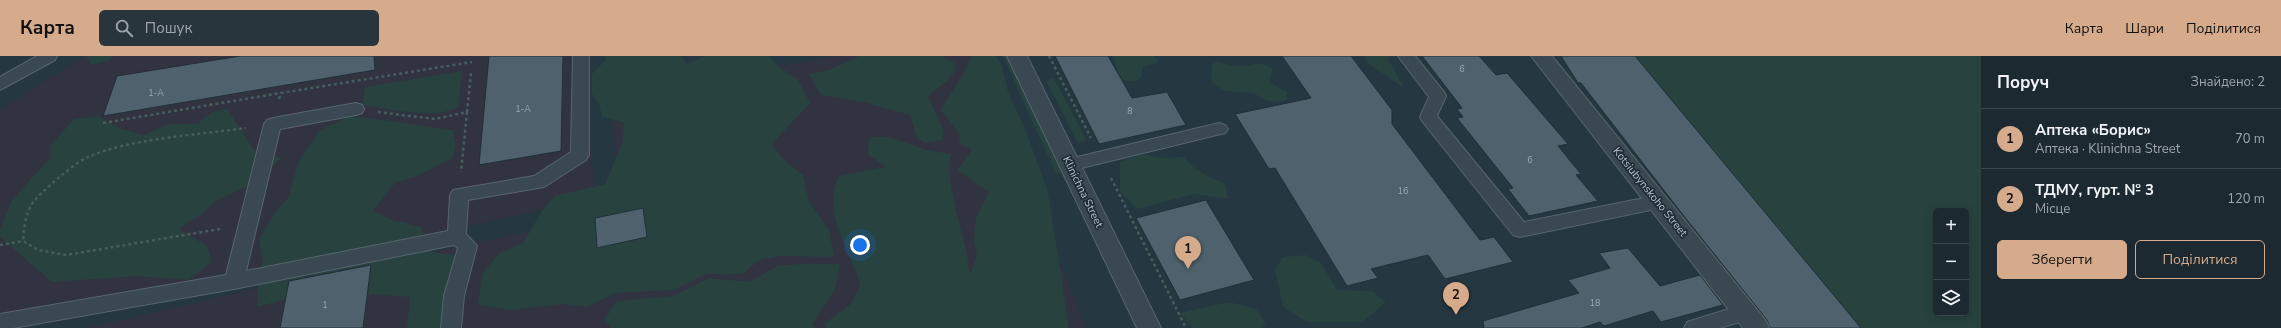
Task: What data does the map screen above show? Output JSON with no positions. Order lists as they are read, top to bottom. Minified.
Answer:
{"streets":{"street":["Klinichna Street","Kotsiubynskoho Street"]},"house_numbers":["6","1-А","1-А","8","6","16","18","1"],"page":{"header":"Карта","search":"Пошук","nav":["Карта","Шари","Поділитися"],"heading":["Поруч","Знайдено: 2"],"list":[{"mark":"1","name":"Аптека «Борис»","note":"Аптека · Klinichna Street","value":"70 m"},{"mark":"2","name":"ТДМУ, гурт. № 3","note":"Місце","value":"120 m"}],"map_buttons":["+","−"],"buttons":["Зберегти","Поділитися"],"pins":["1","2"]}}
